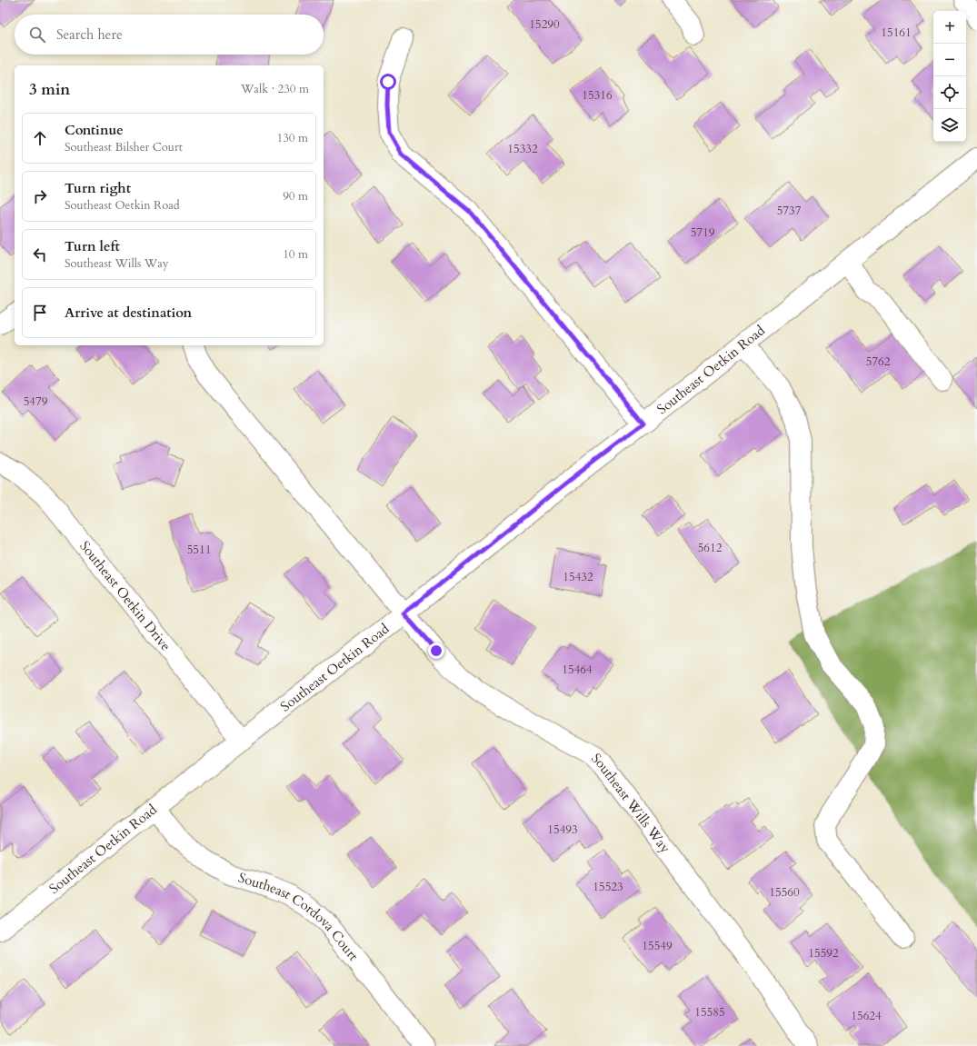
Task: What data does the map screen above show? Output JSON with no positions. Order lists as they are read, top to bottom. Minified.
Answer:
{"streets":{"street":["Southeast Oetkin Road","Southeast Oetkin Drive","Southeast Wills Way","Southeast Cordova Court"]},"crossings":[["Southeast Oetkin Road","Southeast Oetkin Drive"],["Southeast Oetkin Road","Southeast Wills Way"],["Southeast Oetkin Road","Southeast Cordova Court"]],"house_numbers":["15290","15161","15316","15332","5737","5719","5762","5479","5612","5511","15432","15464","15493","15523","15560","15549","15592","15585","15624"],"page":{"map_buttons":["+","−"],"search":"Search here","heading":["3 min","Walk · 230 m"],"list":[["Continue","Southeast Bilsher Court","130 m"],["Turn right","Southeast Oetkin Road","90 m"],["Turn left","Southeast Wills Way","10 m"],"Arrive at destination"]}}
